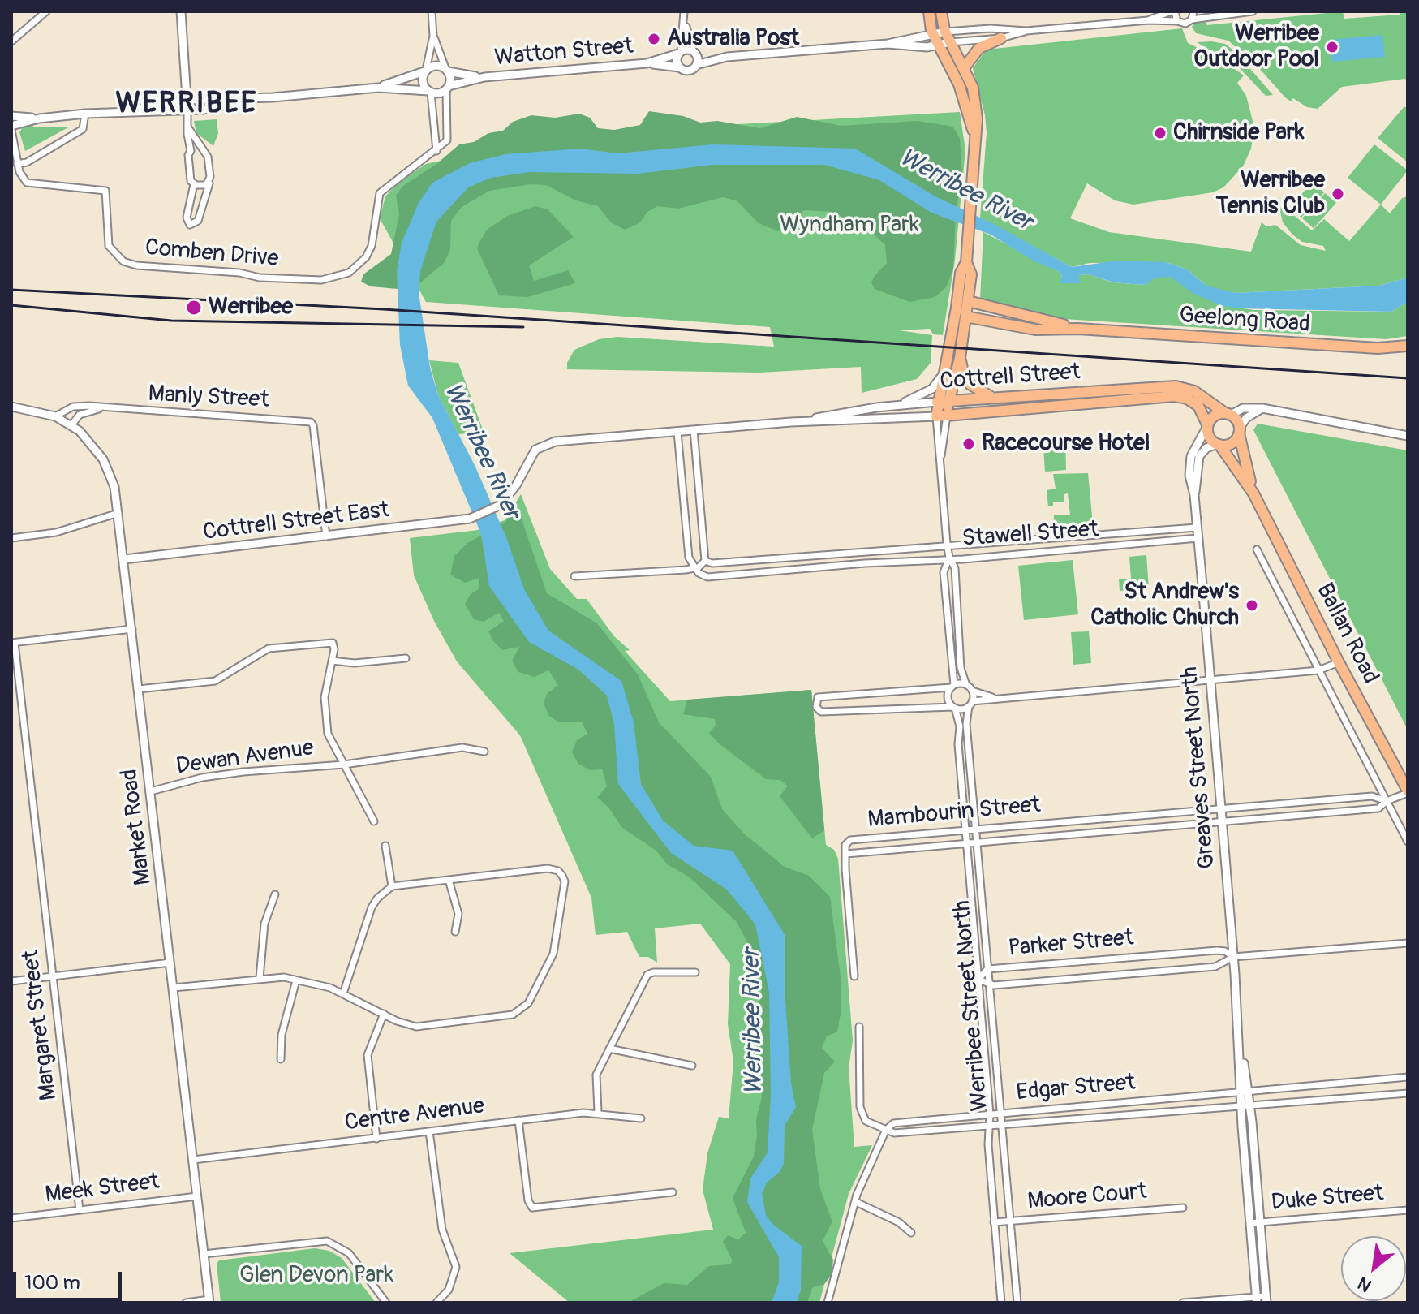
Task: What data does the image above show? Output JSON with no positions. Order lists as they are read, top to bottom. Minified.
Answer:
{"streets":{"main road":["Geelong Road","Cottrell Street","Ballan Road"],"street":["Watton Street","Comben Drive","Manly Street","Cottrell Street East","Stawell Street","Dewan Avenue","Greaves Street North","Mambourin Street","Market Road","Parker Street","Werribee Street North","Margaret Street","Edgar Street","Centre Avenue","Meek Street","Moore Court","Duke Street"]},"crossings":[["Cottrell Street","Cottrell Street East"],["Cottrell Street","Ballan Road"],["Cottrell Street","Greaves Street North"],["Manly Street","Cottrell Street East"],["Manly Street","Market Road"],["Cottrell Street East","Market Road"],["Stawell Street","Greaves Street North"],["Ballan Road","Greaves Street North"],["Ballan Road","Mambourin Street"],["Dewan Avenue","Market Road"],["Greaves Street North","Mambourin Street"],["Greaves Street North","Parker Street"],["Greaves Street North","Edgar Street"],["Greaves Street North","Duke Street"],["Mambourin Street","Werribee Street North"],["Market Road","Centre Avenue"],["Market Road","Meek Street"],["Parker Street","Werribee Street North"],["Werribee Street North","Edgar Street"],["Werribee Street North","Moore Court"],["Margaret Street","Meek Street"]],"districts":["WERRIBEE"],"water":["Werribee River"],"parks":["Wyndham Park","Glen Devon Park"],"places":["Australia Post","Werribee Outdoor Pool","Chirnside Park","Werribee Tennis Club","Werribee","Racecourse Hotel","St Andrew's Catholic Church"],"scale_bar":"100 m","north":"bottom left"}
